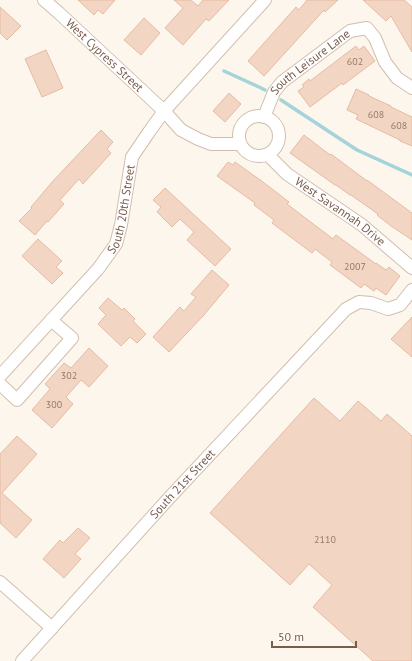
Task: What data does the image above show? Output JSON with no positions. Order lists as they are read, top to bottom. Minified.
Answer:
{"streets":{"street":["West Cypress Street","South Leisure Lane","South 20th Street","West Savannah Drive","South 21st Street"]},"crossings":[["West Cypress Street","South 20th Street"],["South Leisure Lane","West Savannah Drive"]],"house_numbers":["602","608","608","2007","302","300","2110"],"scale_bar":"50 m"}
